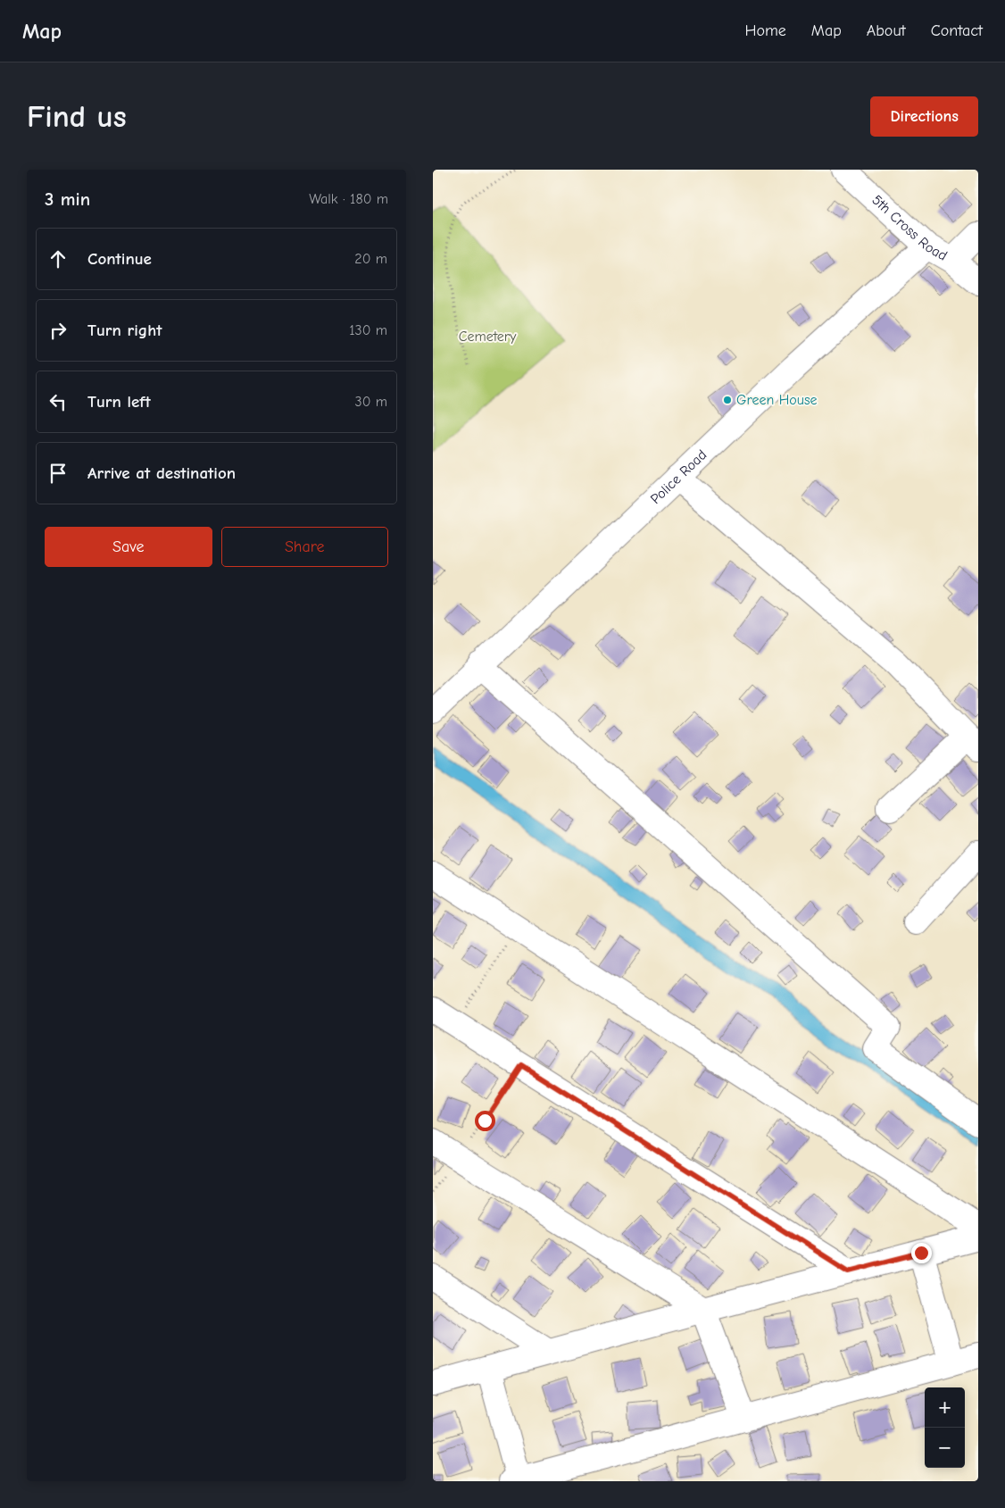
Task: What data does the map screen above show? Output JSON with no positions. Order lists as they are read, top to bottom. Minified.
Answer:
{"streets":{"street":["5th Cross Road","Police Road"]},"crossings":[["5th Cross Road","Police Road"]],"parks":["Cemetery"],"places":["Green House"],"page":{"header":"Map","nav":["Home","Map","About","Contact"],"buttons":["Directions",["Save","Share"]],"title":"Find us","heading":["3 min","Walk · 180 m"],"list":[["Continue","20 m"],["Turn right","130 m"],["Turn left","30 m"],"Arrive at destination"],"map_buttons":["+","−"]}}
